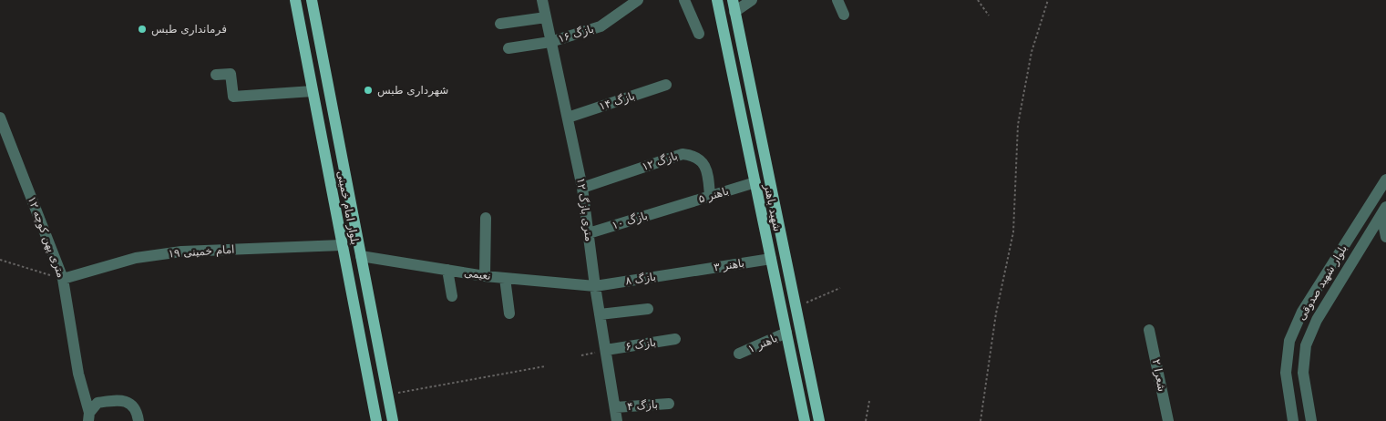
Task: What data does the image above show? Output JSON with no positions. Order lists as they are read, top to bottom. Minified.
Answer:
{"streets":{"main road":["بلوار امام خمینی","شهید باهنر"],"street":["بازگ ۱۶","بازگ ۱۴","بازگ ۱۲","باهنر ۵","۱۲ متری بازگ","بازگ ۱۰","۱۲ متری پهن کوچه","امام خمینی ۱۹","باهنر ۳","نعیمی","بازگ ۸","بلوار شهید صدوقی","باهنر ۱","بازک ۶","شعرا ۲","بازگ ۴"]},"crossings":[["بازگ ۱۶","۱۲ متری بازگ"],["بازگ ۱۴","۱۲ متری بازگ"],["بازگ ۱۲","باهنر ۵"],["بازگ ۱۲","۱۲ متری بازگ"],["باهنر ۵","شهید باهنر"],["باهنر ۵","بازگ ۱۰"],["بلوار امام خمینی","امام خمینی ۱۹"],["بلوار امام خمینی","نعیمی"],["شهید باهنر","باهنر ۳"],["شهید باهنر","باهنر ۱"],["۱۲ متری بازگ","بازگ ۱۰"],["۱۲ متری بازگ","نعیمی"],["۱۲ متری بازگ","بازگ ۸"],["۱۲ متری بازگ","بازک ۶"],["۱۲ متری بازگ","بازگ ۴"],["۱۲ متری پهن کوچه","امام خمینی ۱۹"],["باهنر ۳","بازگ ۸"],["نعیمی","بازگ ۸"]],"places":["فرمانداری طبس","شهرداری طبس"]}
